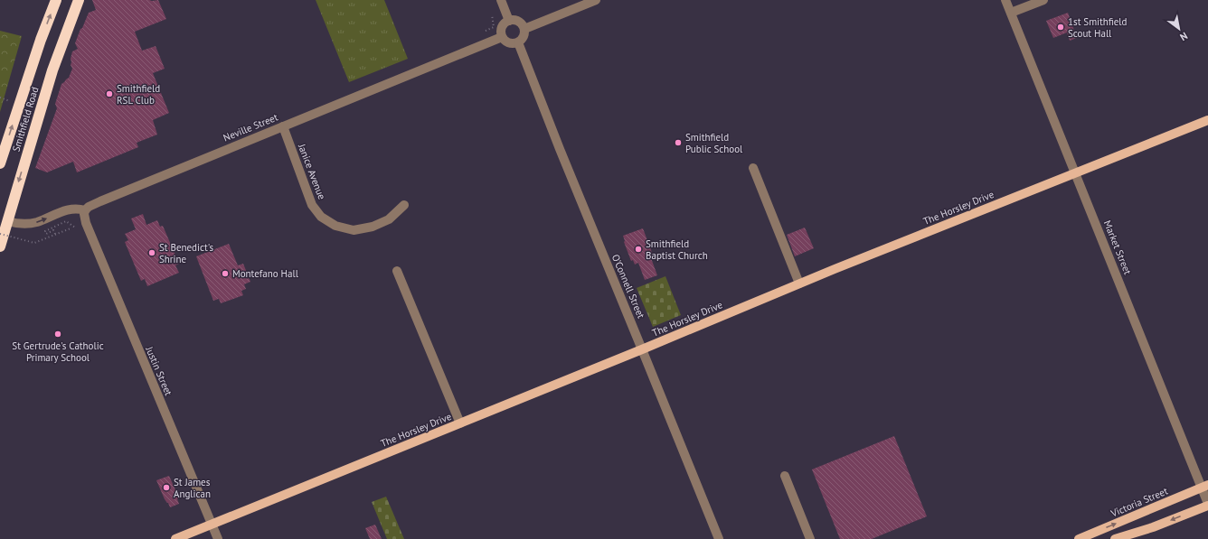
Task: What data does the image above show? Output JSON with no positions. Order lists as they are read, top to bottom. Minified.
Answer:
{"streets":{"highway":["Smithfield Road"],"main road":["The Horsley Drive","Victoria Street"],"street":["Neville Street","Janice Avenue","Market Street","O'Connell Street","Justin Street"]},"crossings":[["Neville Street","Janice Avenue"],["Neville Street","O'Connell Street"],["Neville Street","Justin Street"],["The Horsley Drive","Market Street"],["The Horsley Drive","O'Connell Street"],["The Horsley Drive","Justin Street"],["Market Street","Victoria Street"]],"places":["1st Smithfield Scout Hall","Smithfield RSL Club","Smithfield Public School","Smithfield Baptist Church","St Benedict's Shrine","Montefano Hall","St Gertrude's Catholic Primary School","St James Anglican"],"north":"bottom right"}
